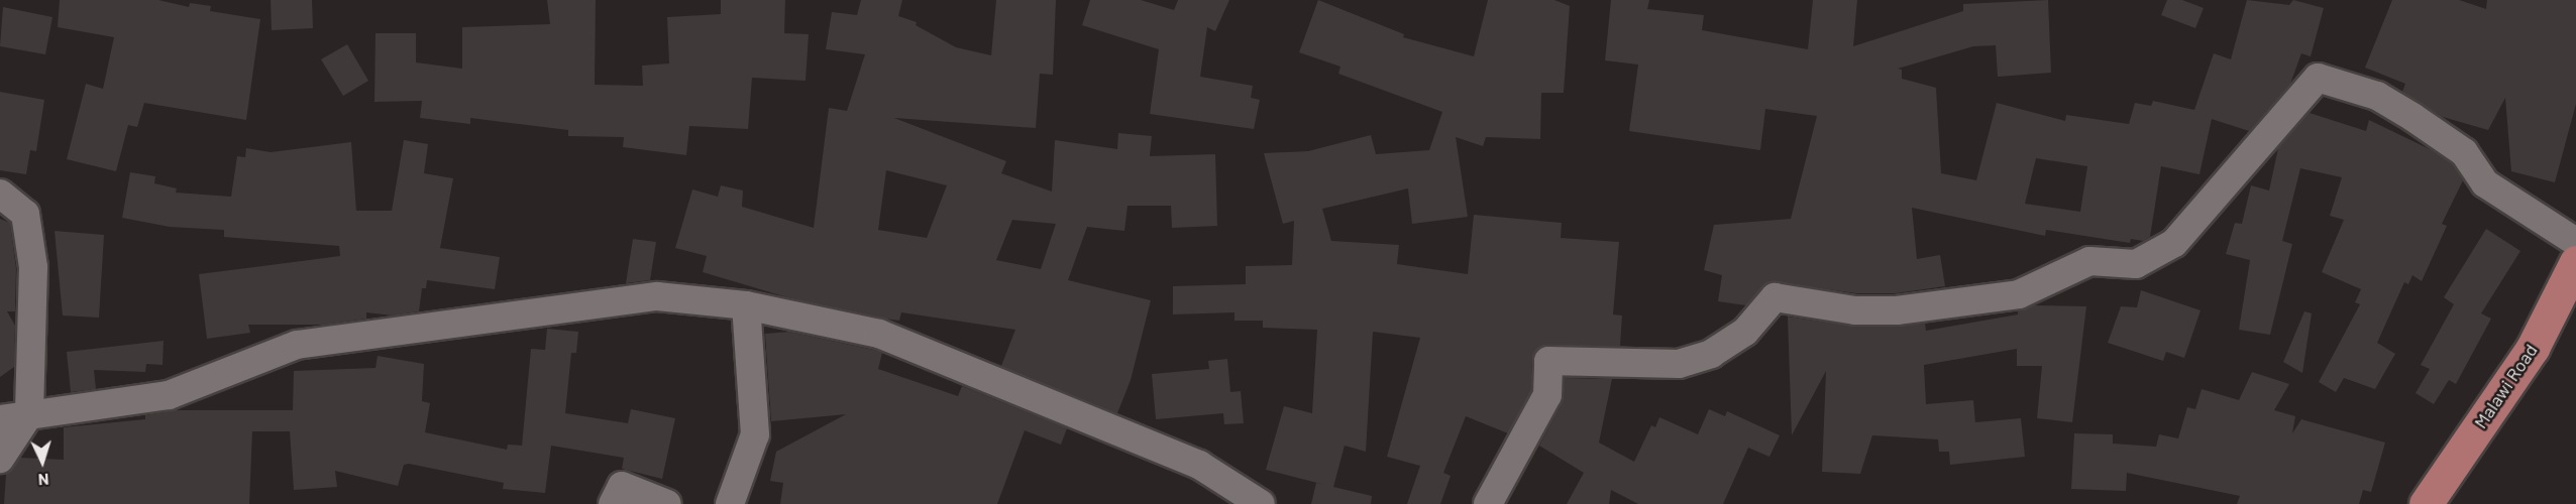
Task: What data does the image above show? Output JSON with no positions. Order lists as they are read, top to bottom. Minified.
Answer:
{"streets":{"main road":["Malawi Road"]},"north":"bottom"}
